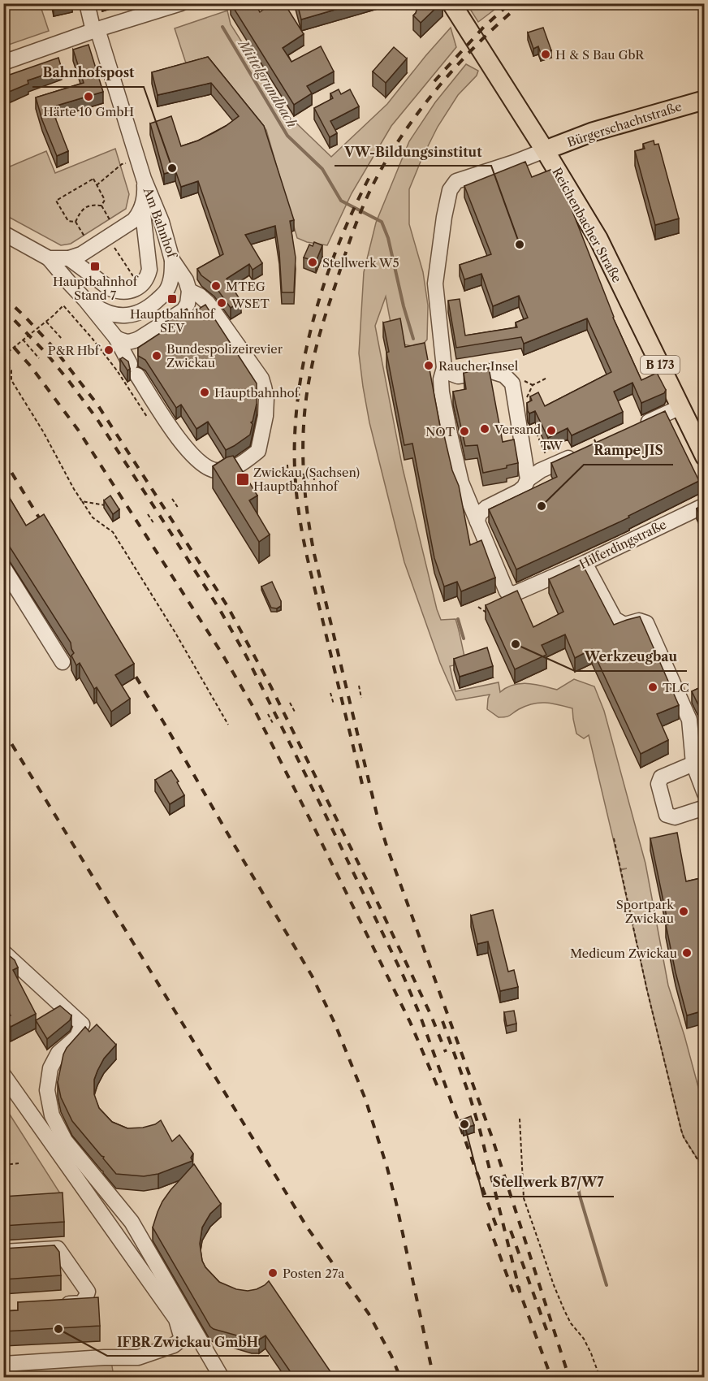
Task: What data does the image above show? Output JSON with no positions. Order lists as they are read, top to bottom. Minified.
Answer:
{"streets":{"main road":["Bürgerschachtstraße","Reichenbacher Straße","B 173"],"street":["Am Bahnhof","Hilferdingstraße"]},"crossings":[["Bürgerschachtstraße","Reichenbacher Straße"]],"water":["Mittelgrundbach"],"places":{"other":["H & S Bau GbR","Härte 10 GmbH","Bahnhofspost","VW-Bildungsinstitut","Stellwerk W5","MTEG","WSET","P&R Hbf","Bundespolizeirevier Zwickau","Raucher Insel","Hauptbahnhof","Versand","TW","NOT","Rampe JIS","Werkzeugbau","TLC","Sportpark Zwickau","Medicum Zwickau","Stellwerk B7/W7","Posten 27a","IFBR Zwickau GmbH"],"transit":["Hauptbahnhof Stand 7","Hauptbahnhof SEV","Zwickau (Sachsen) Hauptbahnhof"]}}
